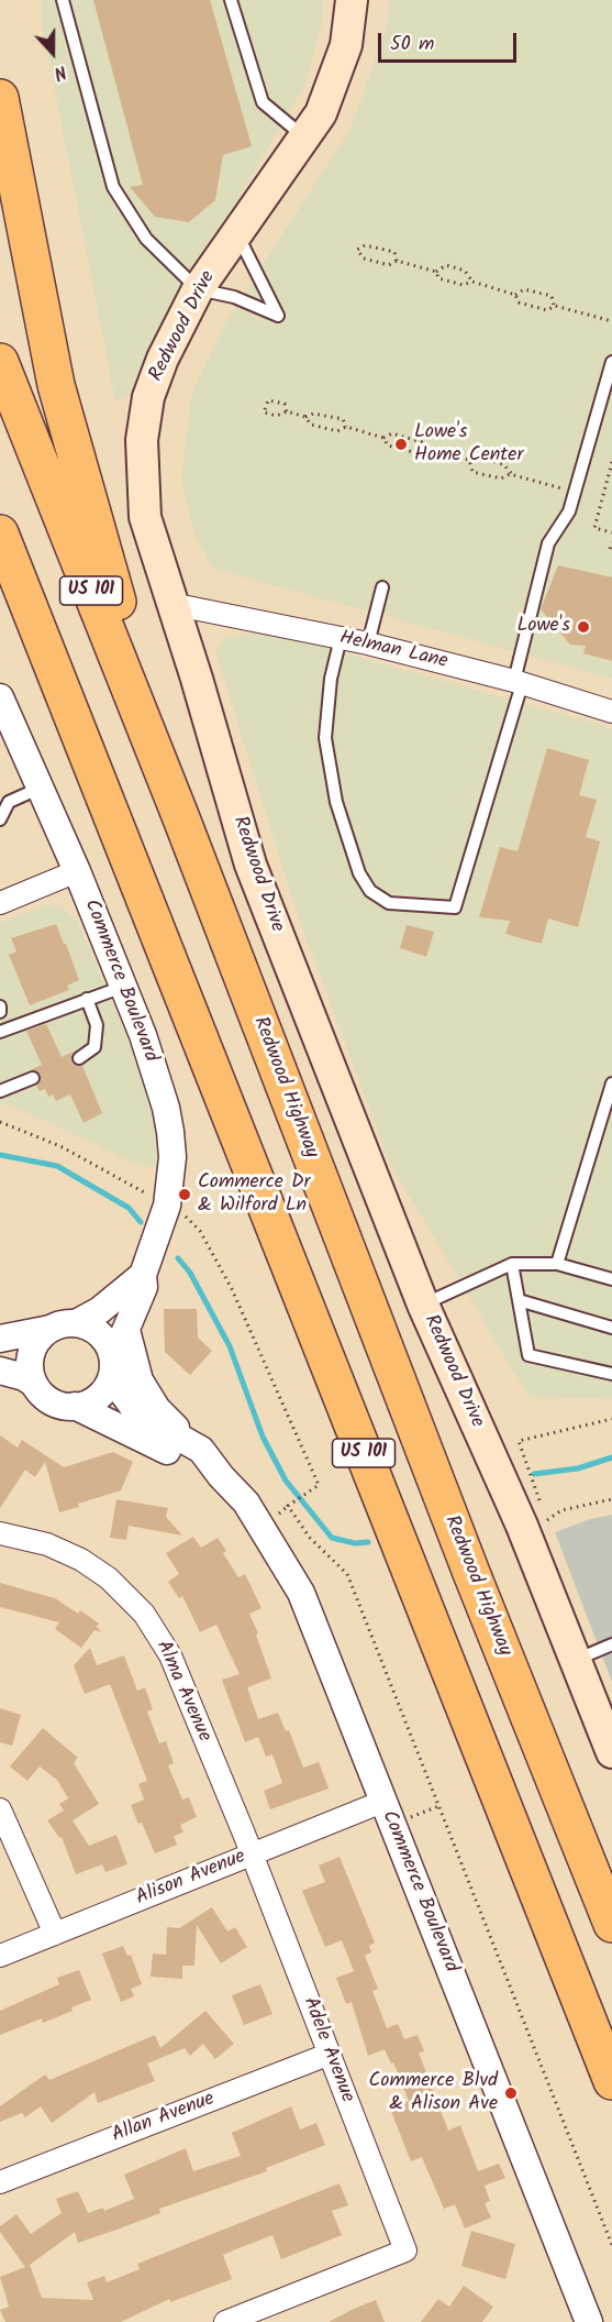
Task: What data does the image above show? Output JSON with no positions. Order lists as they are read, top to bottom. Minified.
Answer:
{"streets":{"highway":["US 101","Redwood Highway"],"main road":["Redwood Drive"],"street":["Helman Lane","Commerce Boulevard","Alma Avenue","Alison Avenue","Adele Avenue","Allan Avenue"]},"crossings":[["Redwood Drive","Helman Lane"],["Commerce Boulevard","Alison Avenue"],["Alma Avenue","Alison Avenue"],["Alma Avenue","Adele Avenue"],["Alison Avenue","Adele Avenue"],["Adele Avenue","Allan Avenue"]],"places":["Lowe's Home Center","Lowe's","Commerce Dr & Wilford Ln","Commerce Blvd & Alison Ave"],"scale_bar":"50 m","north":"bottom"}
